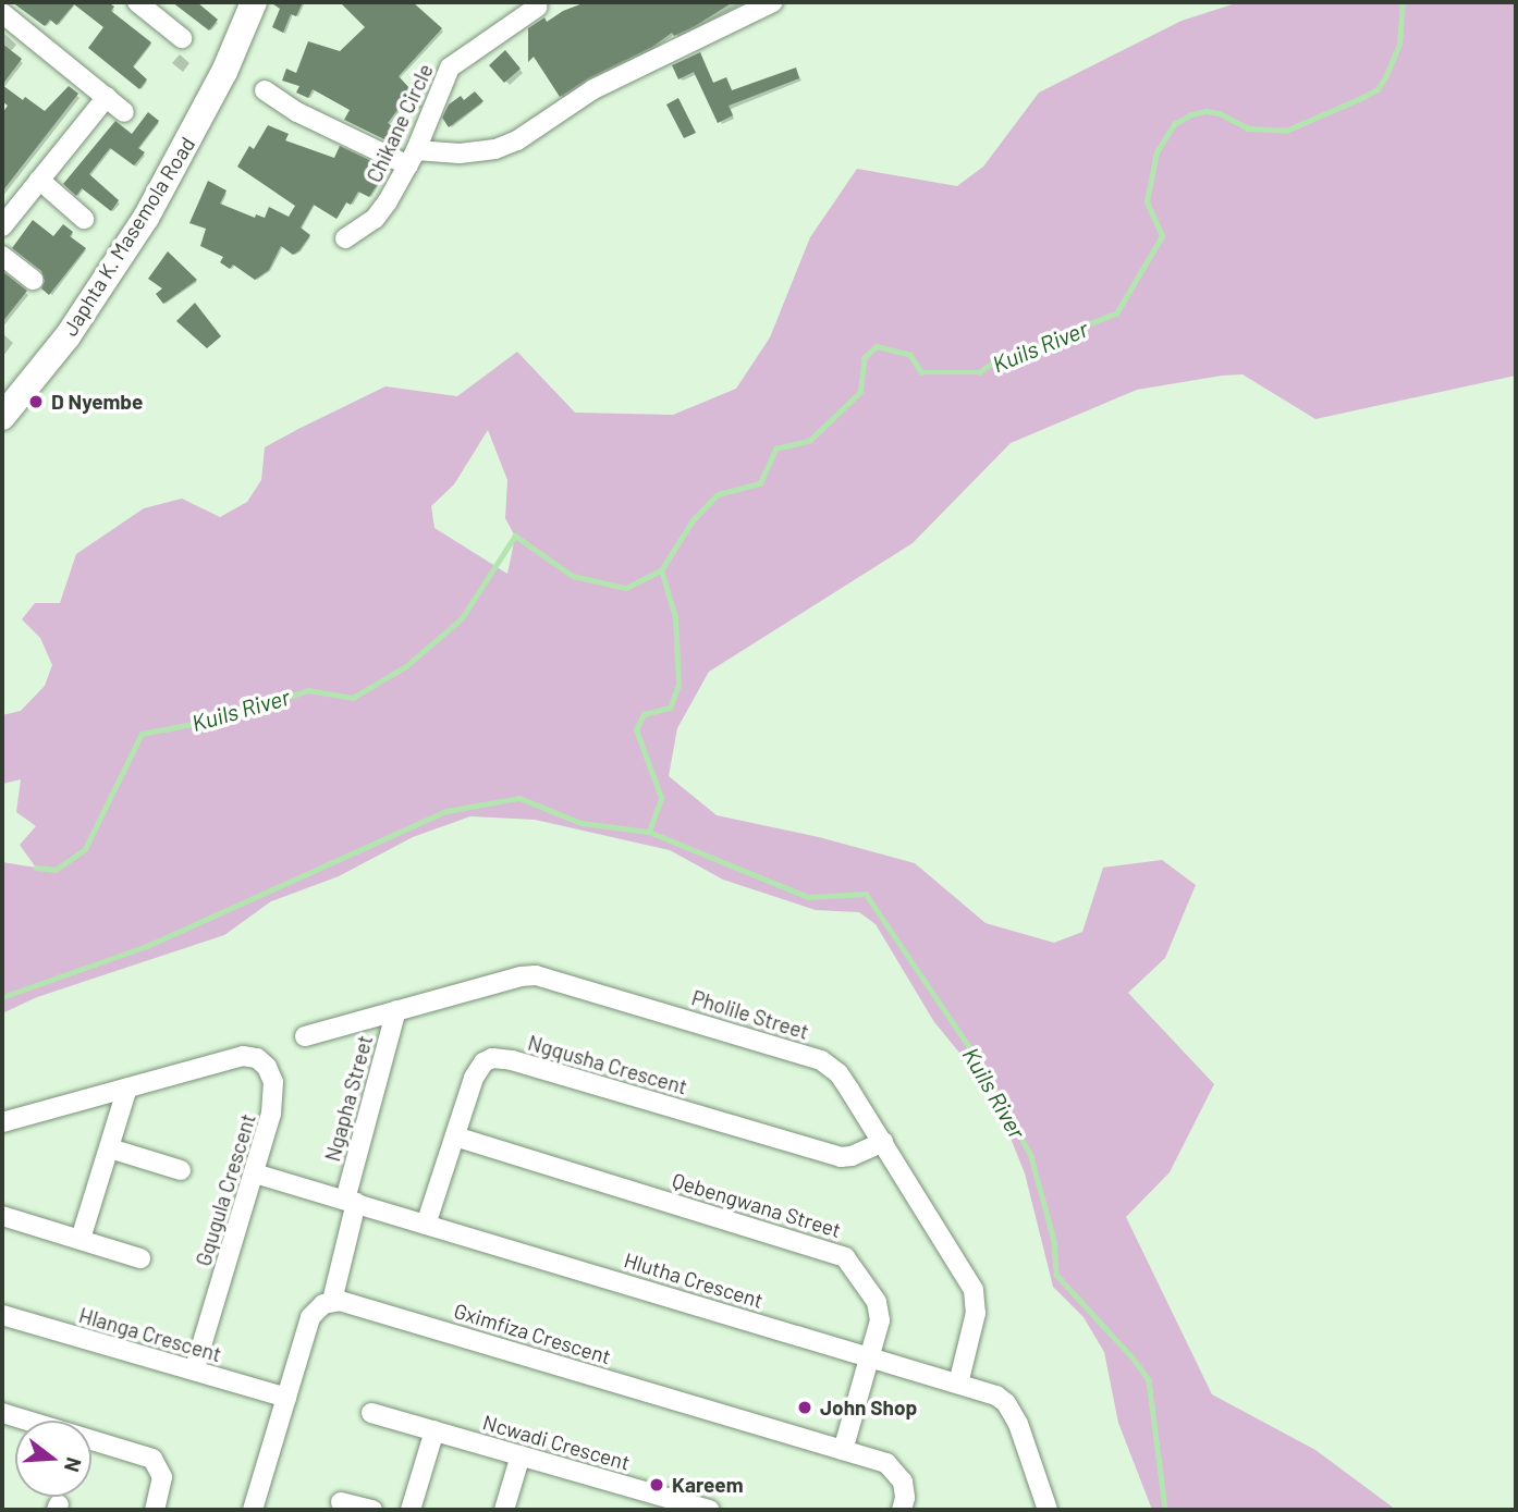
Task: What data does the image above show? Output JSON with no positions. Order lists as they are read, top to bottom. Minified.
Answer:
{"streets":{"main road":["Japhta K. Masemola Road"],"street":["Chikane Circle","Pholile Street","Ngqusha Crescent","Ngapha Street","Gqugula Crescent","Qebengwana Street","Hlutha Crescent","Gximfiza Crescent","Hlanga Crescent","Ncwadi Crescent"]},"crossings":[["Pholile Street","Ngqusha Crescent"],["Pholile Street","Ngapha Street"],["Pholile Street","Hlutha Crescent"],["Ngqusha Crescent","Qebengwana Street"],["Ngqusha Crescent","Hlutha Crescent"],["Ngapha Street","Hlutha Crescent"],["Ngapha Street","Gximfiza Crescent"],["Gqugula Crescent","Hlutha Crescent"],["Gqugula Crescent","Hlanga Crescent"],["Qebengwana Street","Hlutha Crescent"],["Qebengwana Street","Gximfiza Crescent"]],"water":["Kuils River"],"places":["D Nyembe","John Shop","Kareem"],"north":"right"}
